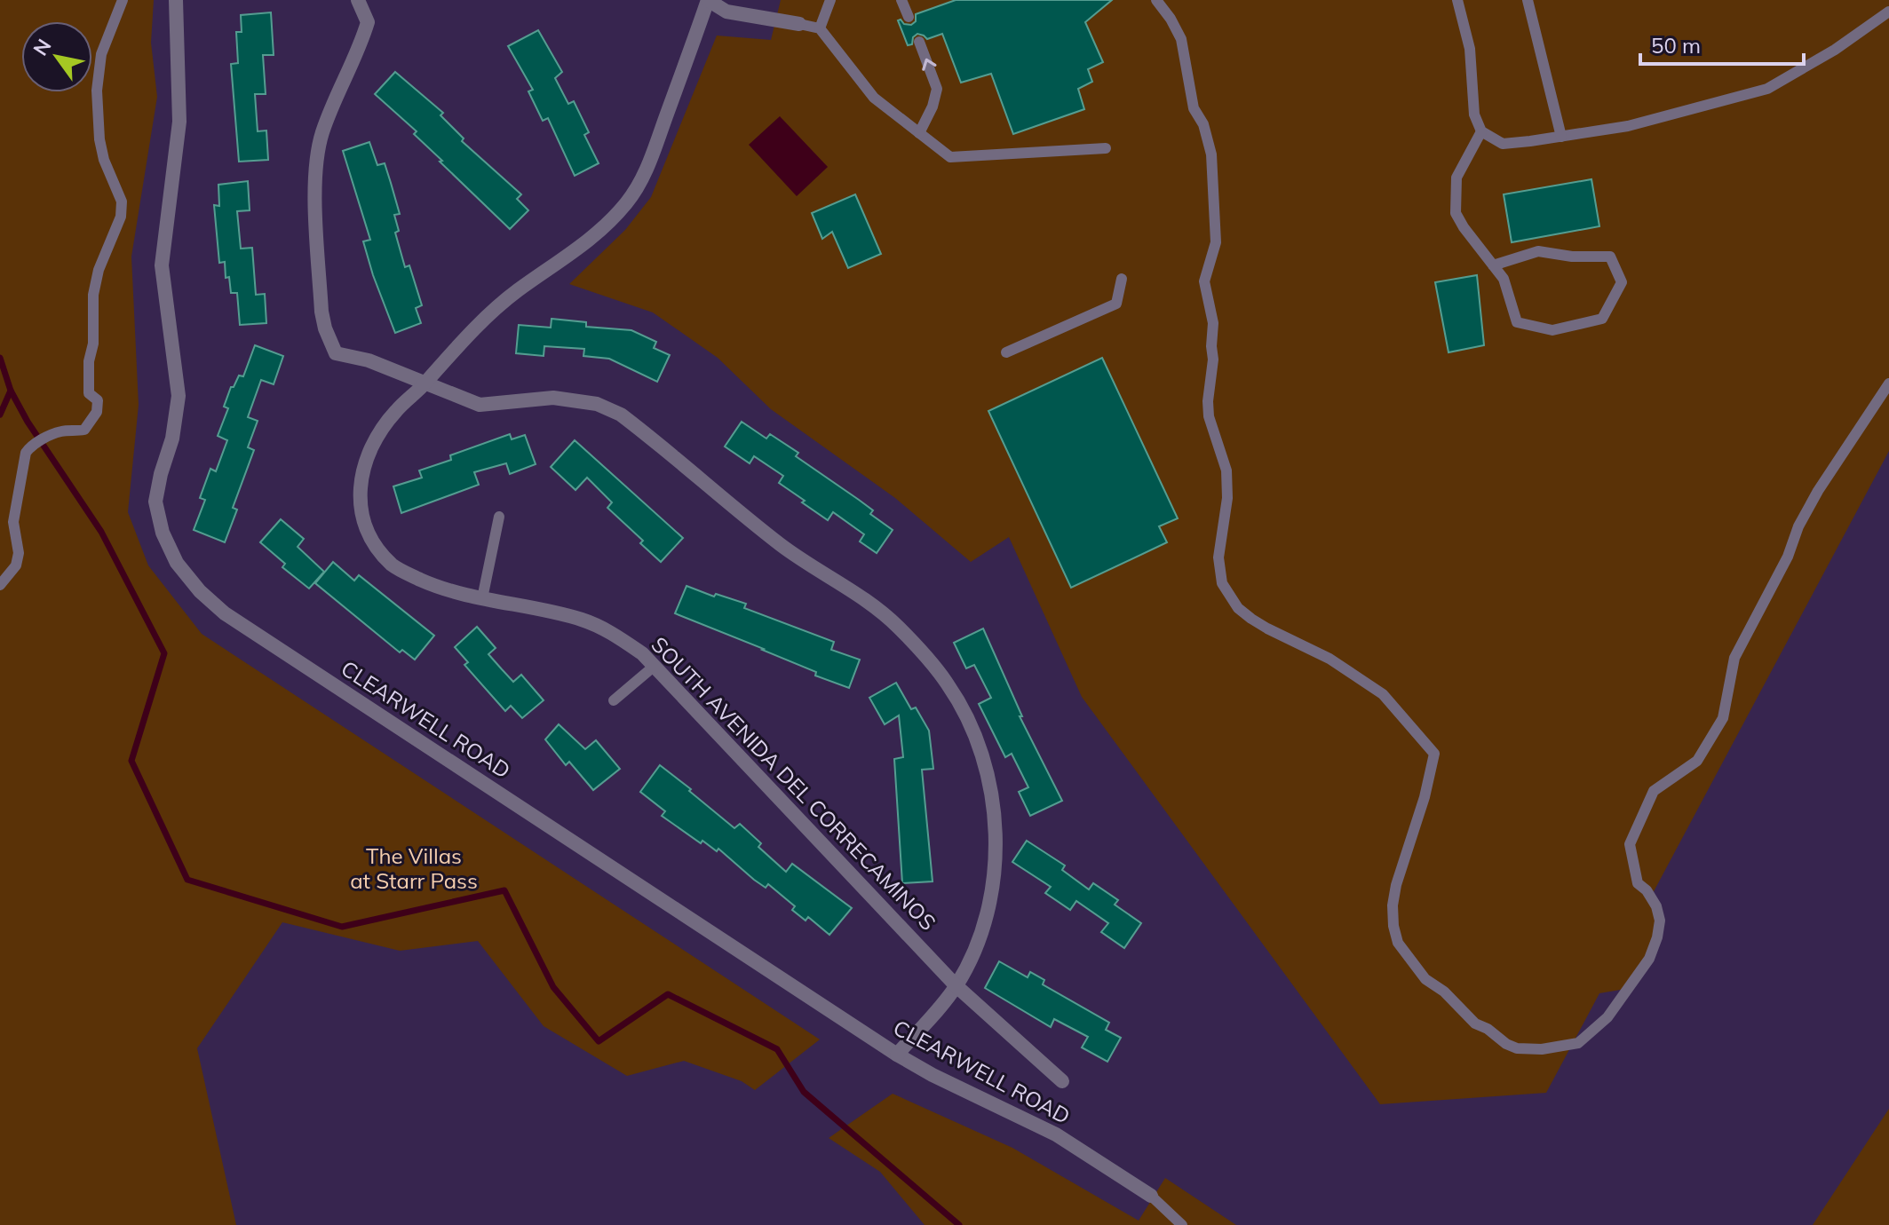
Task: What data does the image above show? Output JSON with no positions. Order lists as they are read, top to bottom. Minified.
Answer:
{"streets":{"street":["CLEARWELL ROAD","SOUTH AVENIDA DEL CORRECAMINOS"]},"parks":["The Villas at Starr Pass"],"scale_bar":"50 m","north":"top left"}
